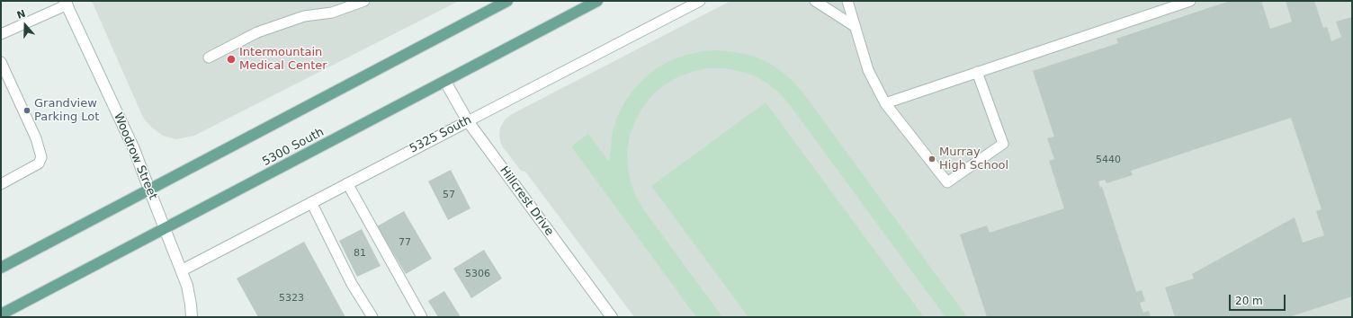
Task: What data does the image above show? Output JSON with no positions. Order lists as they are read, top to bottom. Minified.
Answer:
{"streets":{"main road":["5300 South"],"street":["5325 South","Woodrow Street","Hillcrest Drive"]},"crossings":[["5325 South","Woodrow Street"],["5325 South","Hillcrest Drive"],["5300 South","Woodrow Street"],["5300 South","Hillcrest Drive"]],"places":["Intermountain Medical Center","Grandview Parking Lot","Murray High School"],"house_numbers":["5440","57","77","81","5306","5323"],"scale_bar":"20 m","north":"top"}
